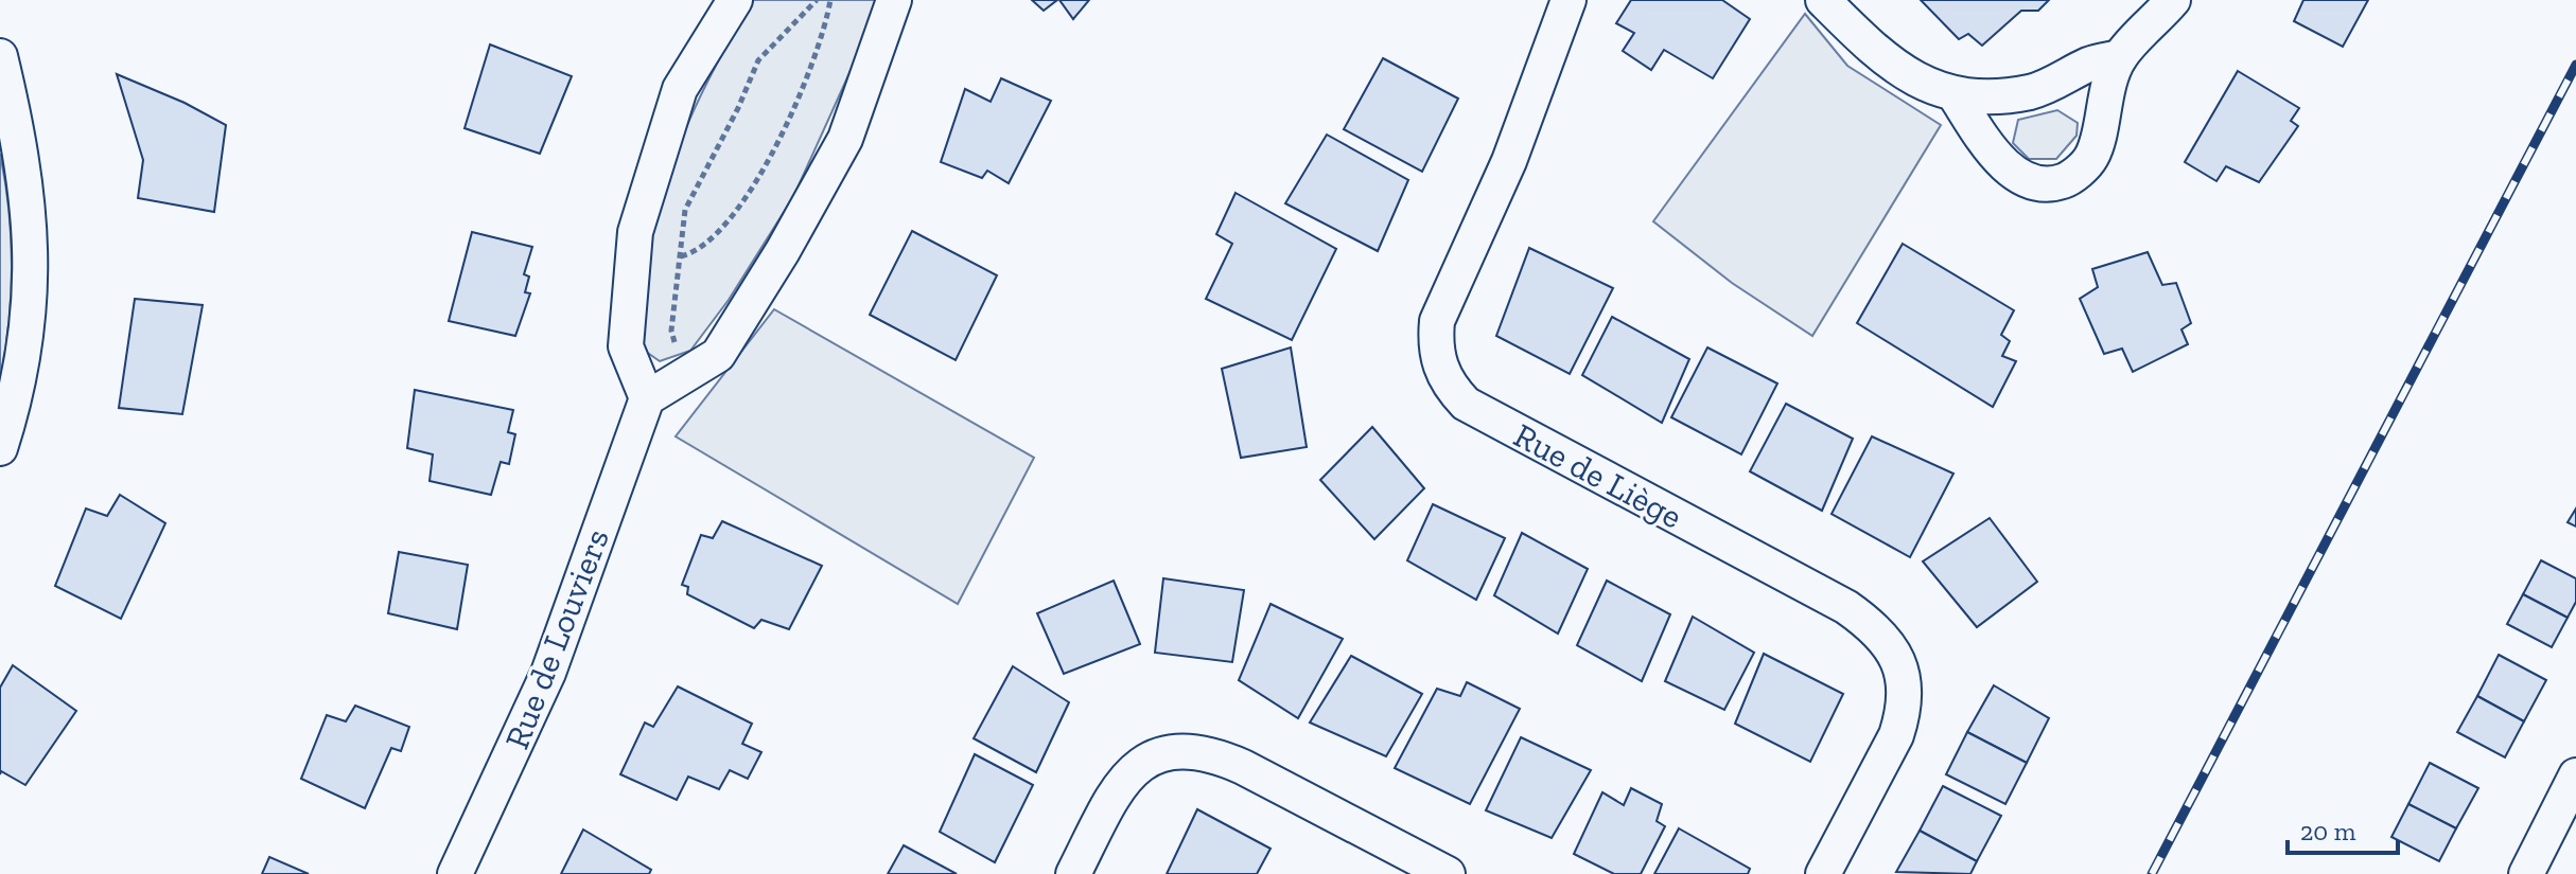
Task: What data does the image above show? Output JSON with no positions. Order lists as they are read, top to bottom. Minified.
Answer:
{"streets":{"street":["Rue de Liège","Rue de Louviers"]},"scale_bar":"20 m"}
